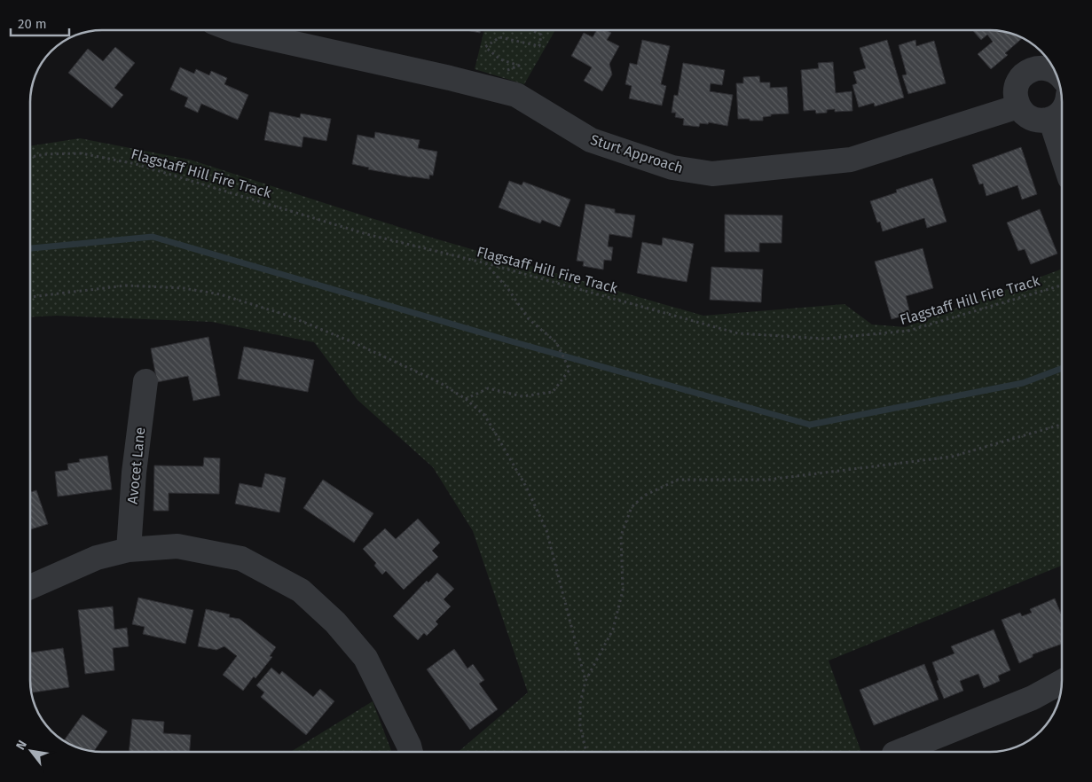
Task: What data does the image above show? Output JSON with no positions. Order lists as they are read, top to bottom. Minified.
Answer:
{"streets":{"street":["Sturt Approach","Avocet Lane"],"path":["Flagstaff Hill Fire Track"]},"scale_bar":"20 m","north":"top left"}
